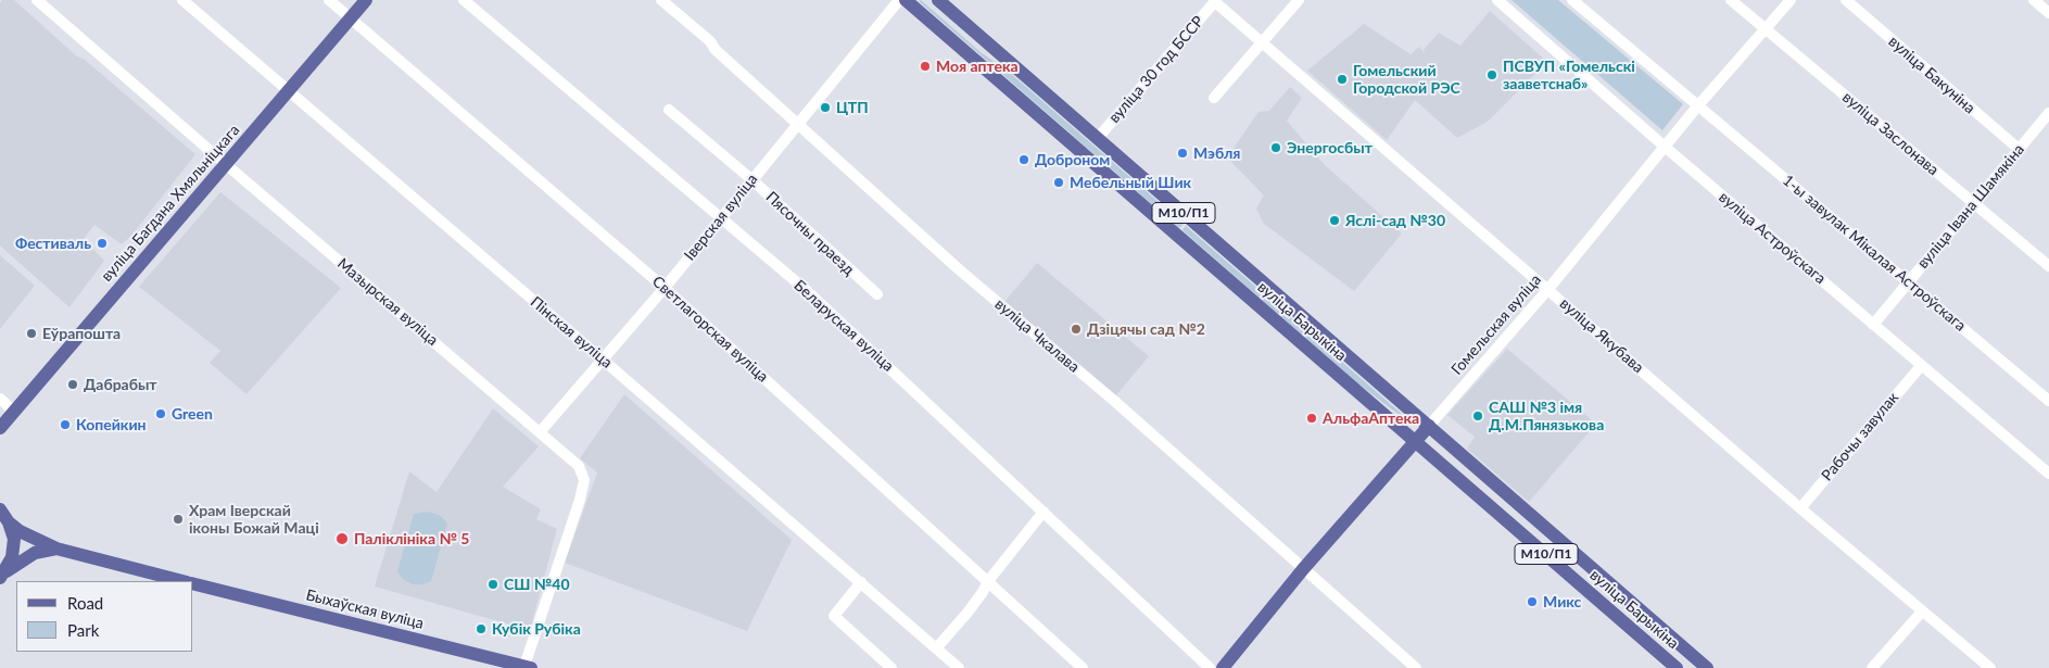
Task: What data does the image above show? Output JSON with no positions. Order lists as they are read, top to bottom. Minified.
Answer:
{"streets":{"main road":["вуліца Багдана Хмяльніцкага","М10/П1","вуліца Барыкіна","Гомельская вуліца","Быхаўская вуліца"],"street":["вуліца 30 год БССР","вуліца Бакуніна","вуліца Заслонава","вуліца Івана Шамякіна","Іверская вуліца","Пясочны праезд","вуліца Астроўскага","1-ы завулак Мікалая Астроўскага","Мазырская вуліца","Беларуская вуліца","Светлагорская вуліца","Пінская вуліца","вуліца Чкалава","вуліца Якубава","Рабочы завулак"]},"crossings":[["вуліца 30 год БССР","вуліца Барыкіна"],["вуліца 30 год БССР","вуліца Якубава"],["вуліца Бакуніна","вуліца Івана Шамякіна"],["вуліца Заслонава","вуліца Івана Шамякіна"],["вуліца Заслонава","Гомельская вуліца"],["вуліца Багдана Хмяльніцкага","Мазырская вуліца"],["вуліца Багдана Хмяльніцкага","Светлагорская вуліца"],["вуліца Багдана Хмяльніцкага","Пінская вуліца"],["вуліца Івана Шамякіна","вуліца Астроўскага"],["вуліца Івана Шамякіна","1-ы завулак Мікалая Астроўскага"],["Іверская вуліца","Пясочны праезд"],["Іверская вуліца","Мазырская вуліца"],["Іверская вуліца","Беларуская вуліца"],["Іверская вуліца","Светлагорская вуліца"],["Іверская вуліца","Пінская вуліца"],["Іверская вуліца","вуліца Чкалава"],["вуліца Астроўскага","Гомельская вуліца"],["вуліца Астроўскага","Рабочы завулак"],["1-ы завулак Мікалая Астроўскага","Гомельская вуліца"],["Мазырская вуліца","Быхаўская вуліца"],["вуліца Барыкіна","Гомельская вуліца"],["Гомельская вуліца","вуліца Чкалава"],["Гомельская вуліца","вуліца Якубава"],["вуліца Якубава","Рабочы завулак"]],"places":["Моя аптека","ПСВУП «Гомельскі зааветснаб»","Гомельский Городской РЭС","ЦТП","Энергосбыт","Мэбля","Доброном","Мебельный Шик","Яслі-сад №30","Фестиваль","Дзіцячы сад №2","Еўрапошта","Дабрабыт","Green","САШ №3 імя Д.М.Пянязькова","АльфаАптека","Копейкин","Храм Іверскай іконы Божай Маці","Паліклініка № 5","СШ №40","Микс","Кубік Рубіка"],"legend":["Road","Park"]}
